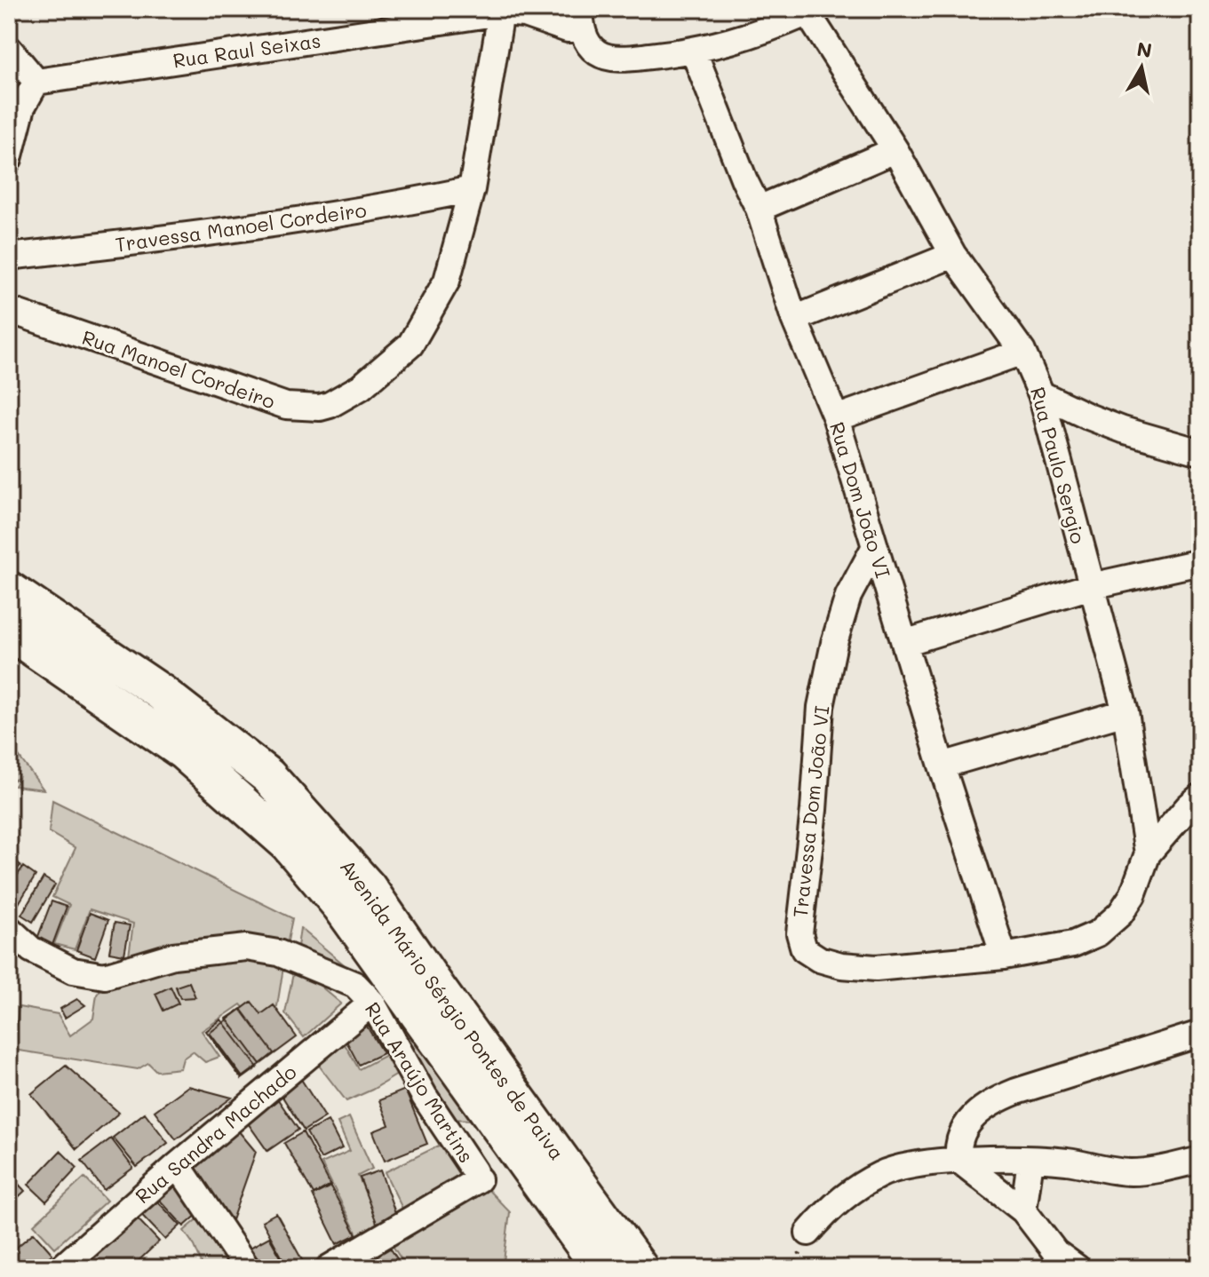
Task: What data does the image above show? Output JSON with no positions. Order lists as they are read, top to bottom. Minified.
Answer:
{"streets":{"main road":["Avenida Mário Sérgio Pontes de Paiva"],"street":["Rua Raul Seixas","Travessa Manoel Cordeiro","Rua Manoel Cordeiro","Rua Paulo Sergio","Rua Dom João VI","Travessa Dom João VI","Rua Araújo Martins","Rua Sandra Machado"]},"crossings":[["Rua Raul Seixas","Rua Manoel Cordeiro"],["Travessa Manoel Cordeiro","Rua Manoel Cordeiro"],["Rua Paulo Sergio","Travessa Dom João VI"],["Rua Dom João VI","Travessa Dom João VI"],["Rua Araújo Martins","Rua Sandra Machado"]],"north":"top"}
